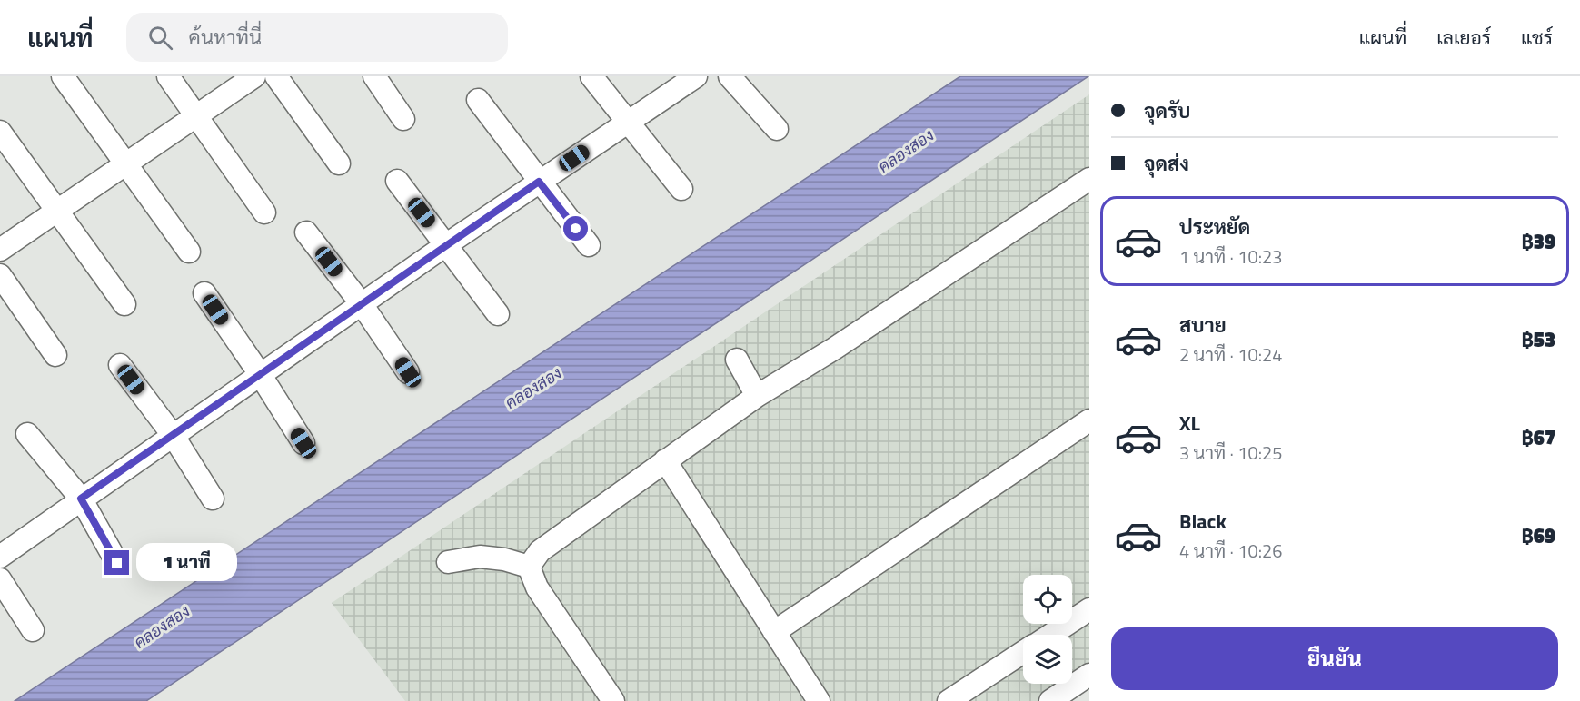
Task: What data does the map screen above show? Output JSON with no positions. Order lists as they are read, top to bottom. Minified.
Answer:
{"water":["คลองสอง"],"page":{"header":"แผนที่","search":"ค้นหาที่นี่","nav":["แผนที่","เลเยอร์","แชร์"],"banner":["จุดรับ","จุดส่ง"],"list":[{"name":"ประหยัด","note":"1 นาที · 10:23","value":"฿39"},{"name":"สบาย","note":"2 นาที · 10:24","value":"฿53"},{"name":"XL","note":"3 นาที · 10:25","value":"฿67"},{"name":"Black","note":"4 นาที · 10:26","value":"฿69"}],"bubble":"1 นาที","buttons":"ยืนยัน"}}
